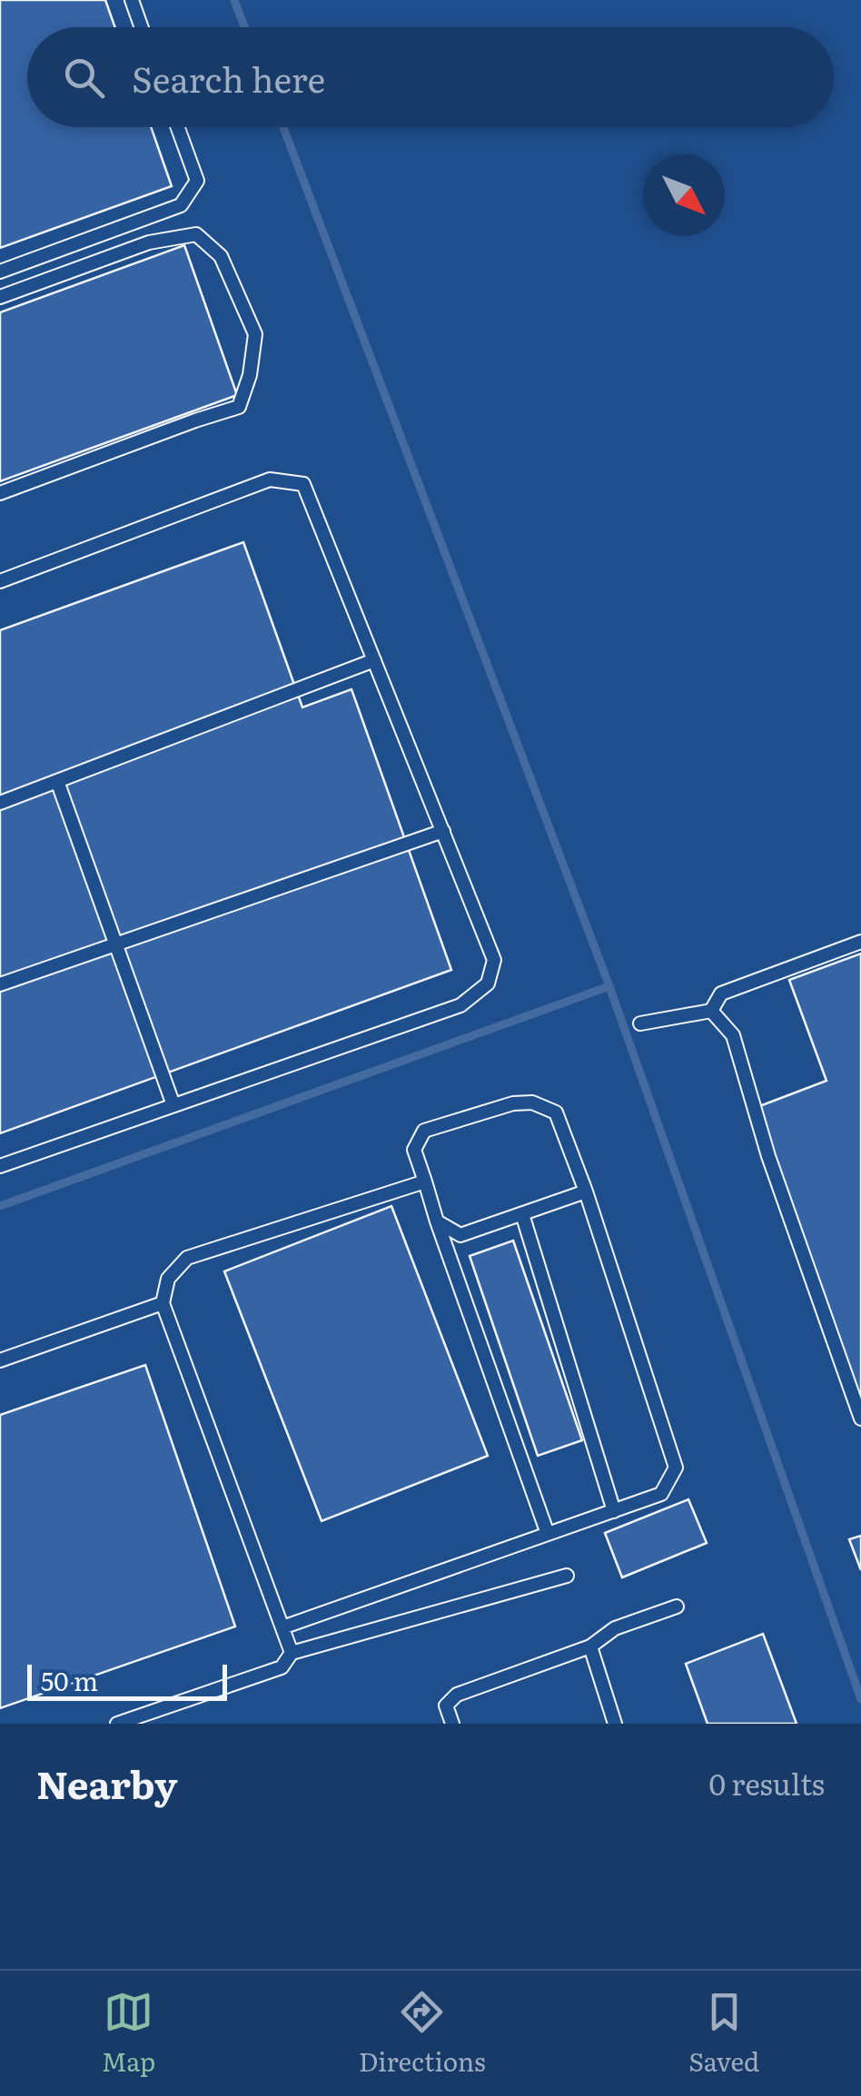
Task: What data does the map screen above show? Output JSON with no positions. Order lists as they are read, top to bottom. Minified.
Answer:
{"scale_bar":"50 m","north":"bottom right","page":{"search":"Search here","scale":"50 m","heading":["Nearby","0 results"],"nav":["Map","Directions","Saved"]}}
